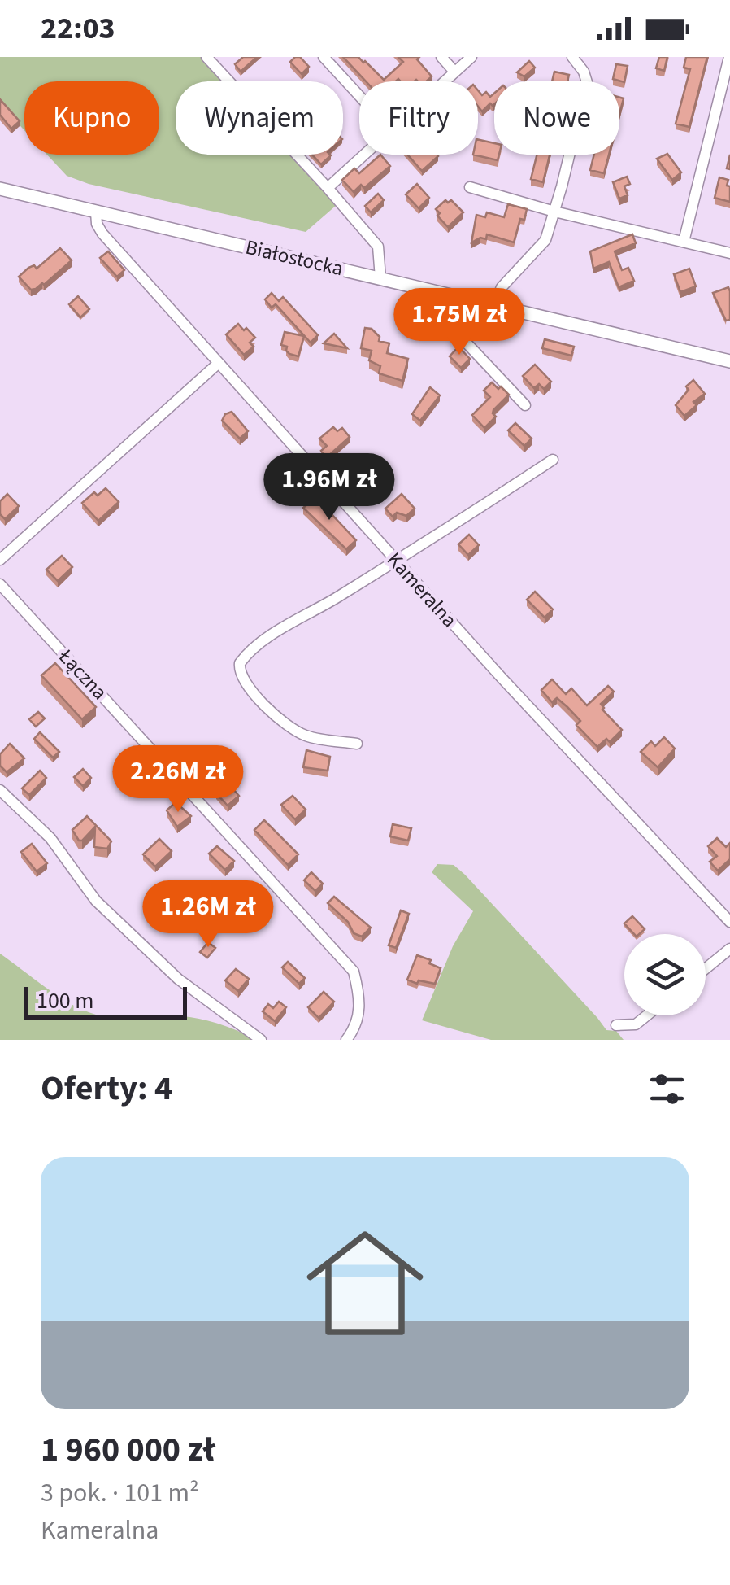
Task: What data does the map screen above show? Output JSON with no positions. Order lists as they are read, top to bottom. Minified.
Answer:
{"streets":{"street":["Białostocka","Kameralna","Łączna"]},"crossings":[["Białostocka","Kameralna"]],"scale_bar":"100 m","page":{"status":"22:03","chip":["Kupno","Wynajem","Filtry","Nowe"],"price":["1.75M zł","1.96M zł","2.26M zł","1.26M zł"],"scale":"100 m","heading":"Oferty: 4","list":[{"name":"1 960 000 zł","note":"3 pok. · 101 m² · Kameralna"}]}}
